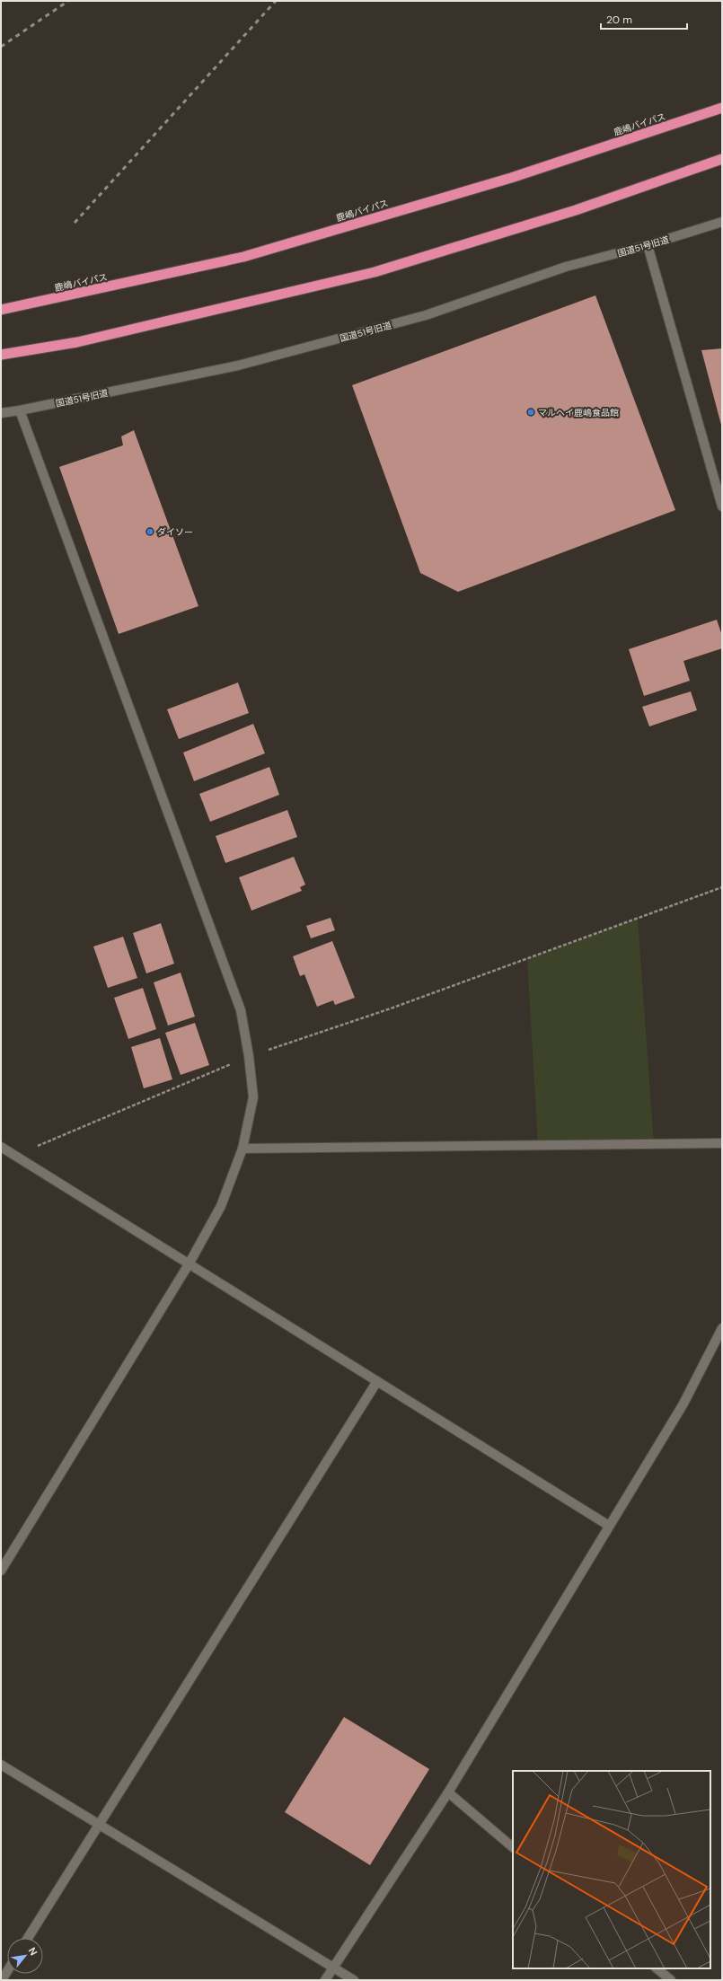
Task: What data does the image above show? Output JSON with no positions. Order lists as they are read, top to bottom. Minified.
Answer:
{"streets":{"highway":["鹿嶋バイパス"],"street":["国道51号旧道"]},"places":["マルヘイ鹿嶋食品館","ダイソー"],"scale_bar":"20 m","north":"top right"}
